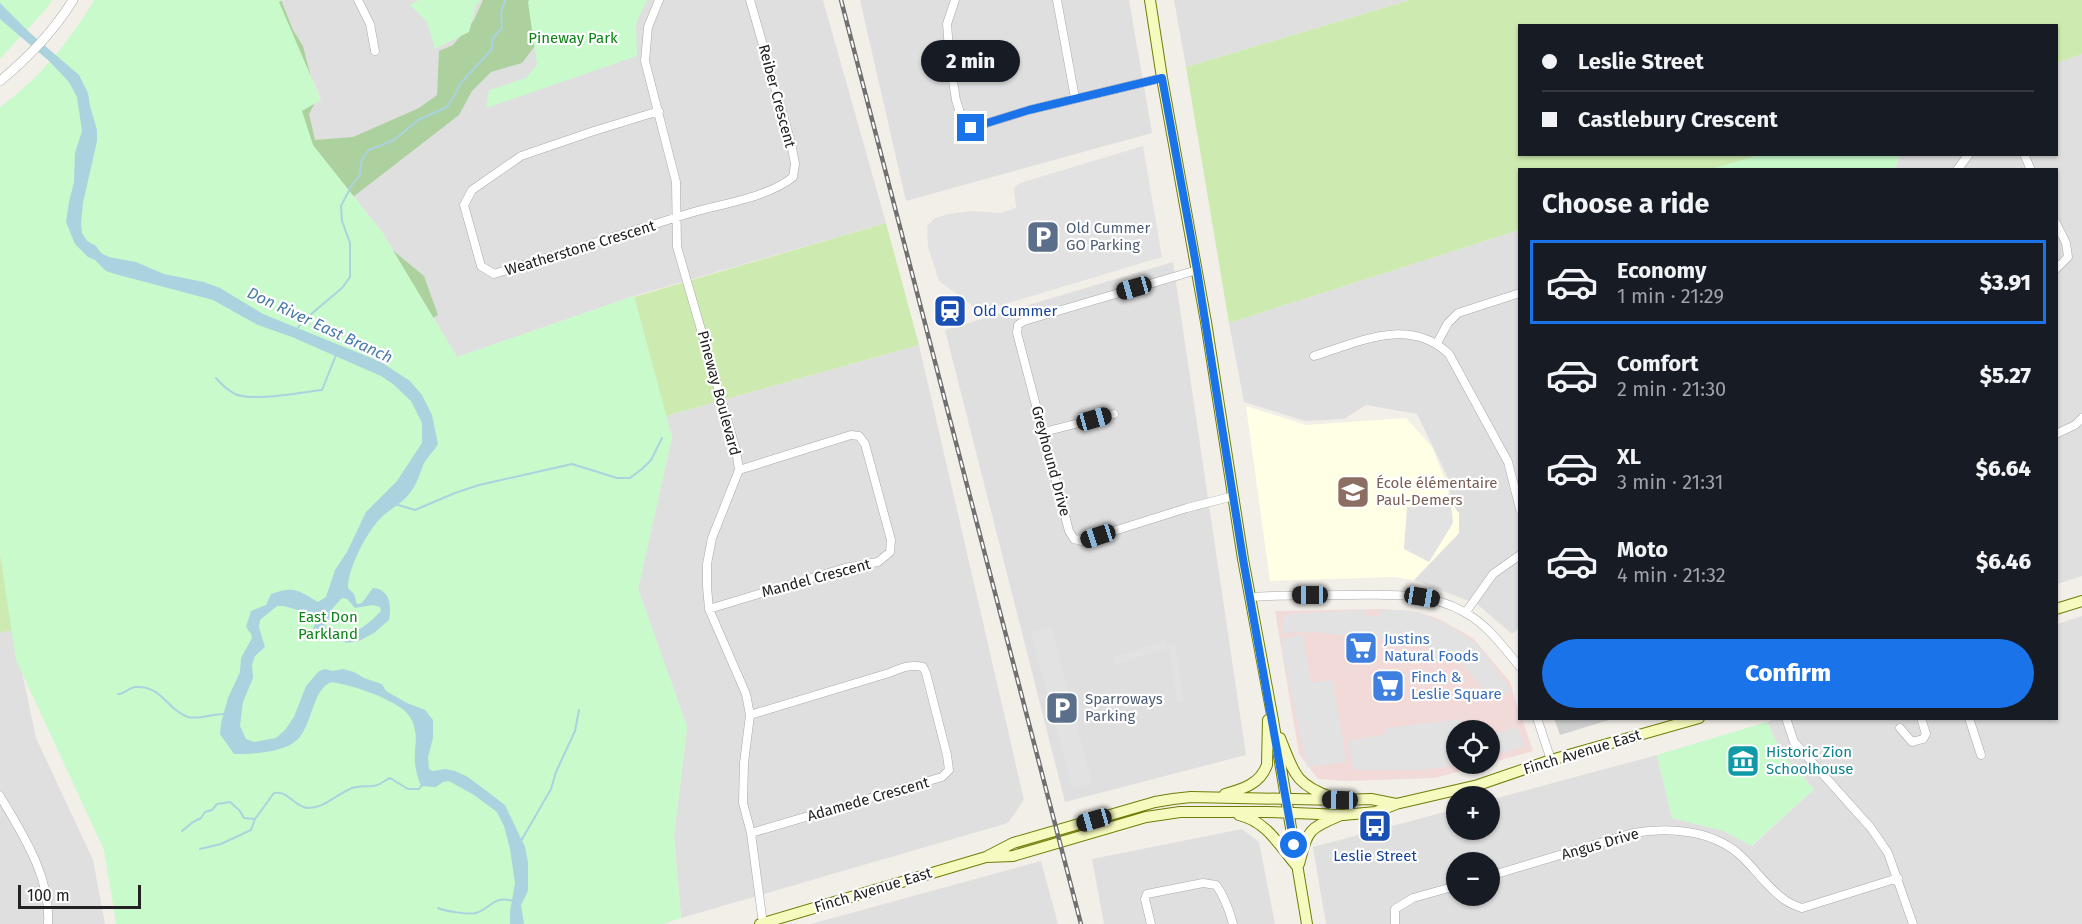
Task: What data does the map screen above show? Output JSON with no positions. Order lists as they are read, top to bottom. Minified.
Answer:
{"streets":{"main road":["Finch Avenue East"],"street":["Reiber Crescent","Weatherstone Crescent","Pineway Boulevard","Greyhound Drive","Mandel Crescent","Adamede Crescent","Angus Drive"]},"crossings":[["Reiber Crescent","Weatherstone Crescent"],["Reiber Crescent","Pineway Boulevard"],["Weatherstone Crescent","Pineway Boulevard"],["Pineway Boulevard","Mandel Crescent"],["Pineway Boulevard","Finch Avenue East"],["Pineway Boulevard","Adamede Crescent"]],"water":["Don River East Branch"],"parks":["Pineway Park","East Don Parkland"],"places":{"parking":["Old Cummer GO Parking","Sparroways Parking"],"station":["Old Cummer"],"school or university":["École élémentaire Paul-Demers"],"supermarket":["Justins Natural Foods","Finch & Leslie Square"],"museum":["Historic Zion Schoolhouse"],"bus stop":["Leslie Street"]},"scale_bar":"100 m","page":{"banner":["Leslie Street","Castlebury Crescent"],"bubble":"2 min","heading":"Choose a ride","list":[{"name":"Economy","note":"1 min · 21:29","value":"$3.91"},{"name":"Comfort","note":"2 min · 21:30","value":"$5.27"},{"name":"XL","note":"3 min · 21:31","value":"$6.64"},{"name":"Moto","note":"4 min · 21:32","value":"$6.46"}],"buttons":"Confirm","map_buttons":["+","−"],"scale":"100 m"}}
